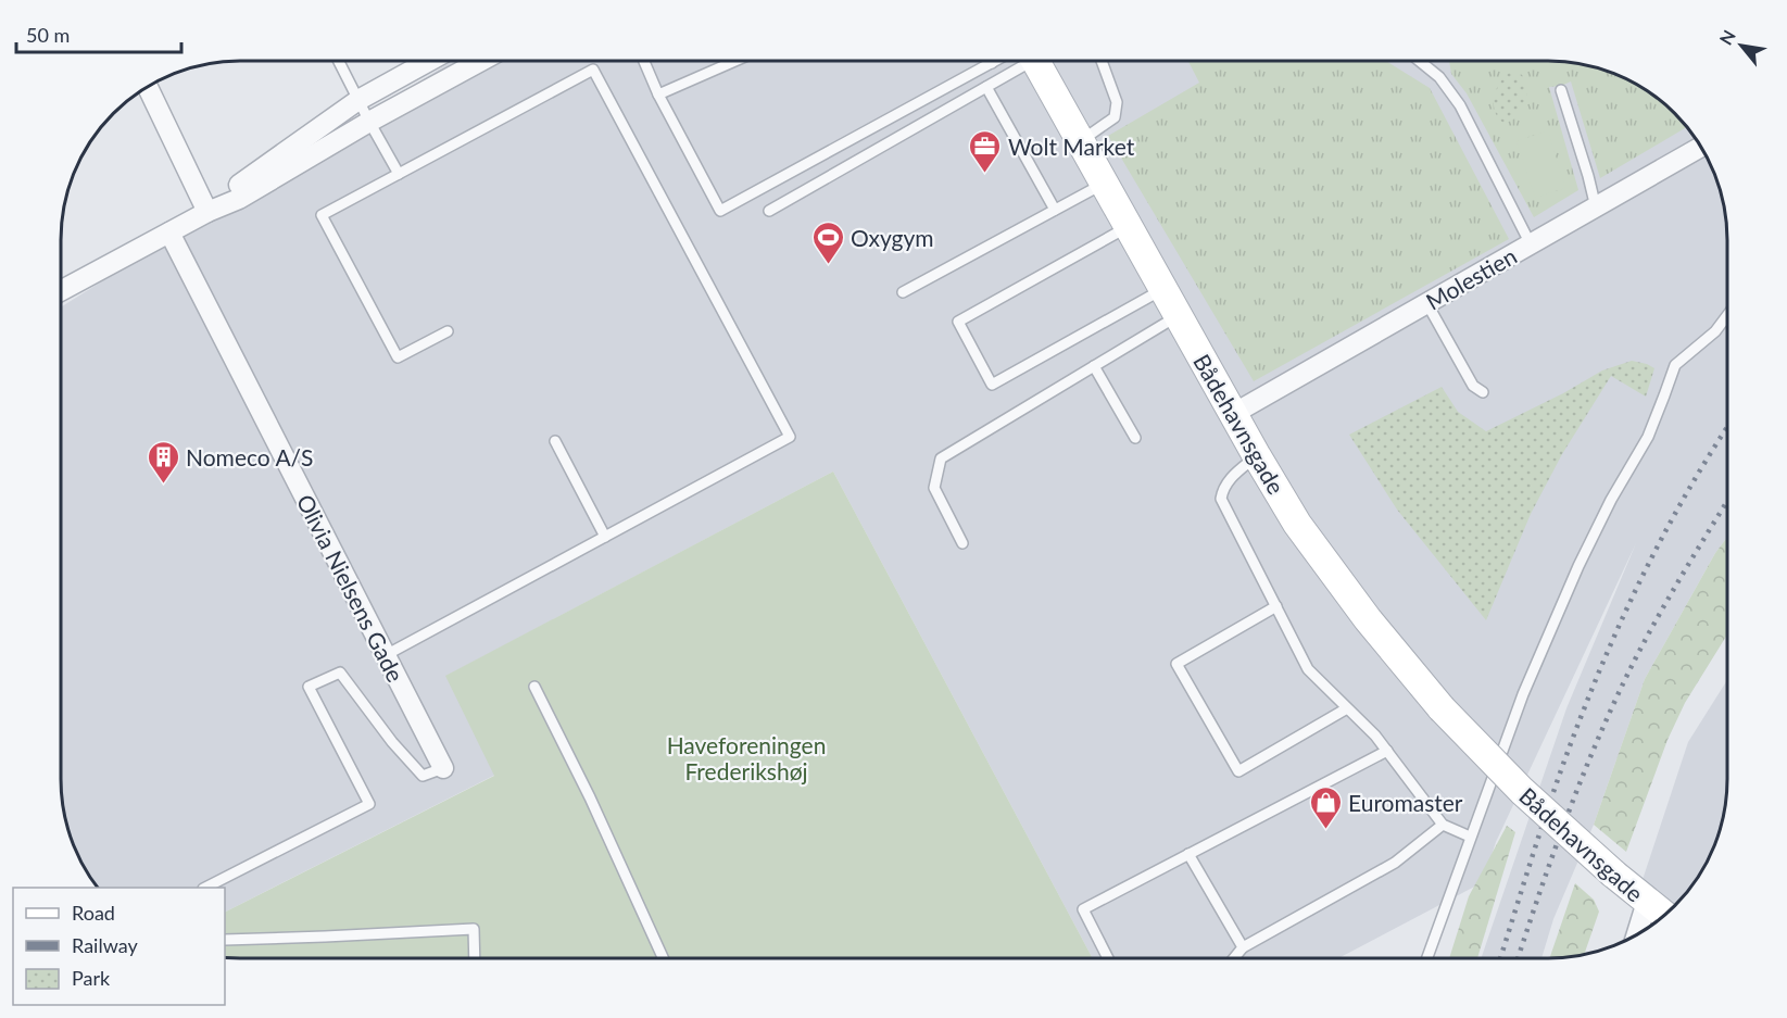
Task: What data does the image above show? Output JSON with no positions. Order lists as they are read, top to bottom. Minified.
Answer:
{"streets":{"street":["Molestien","Bådehavnsgade","Olivia Nielsens Gade"]},"crossings":[["Molestien","Bådehavnsgade"]],"parks":["Haveforeningen Frederikshøj"],"places":{"office":["Wolt Market"],"sports":["Oxygym"],"building":["Nomeco A/S"],"shop":["Euromaster"]},"legend":["Road","Railway","Park"],"scale_bar":"50 m","north":"top left"}
